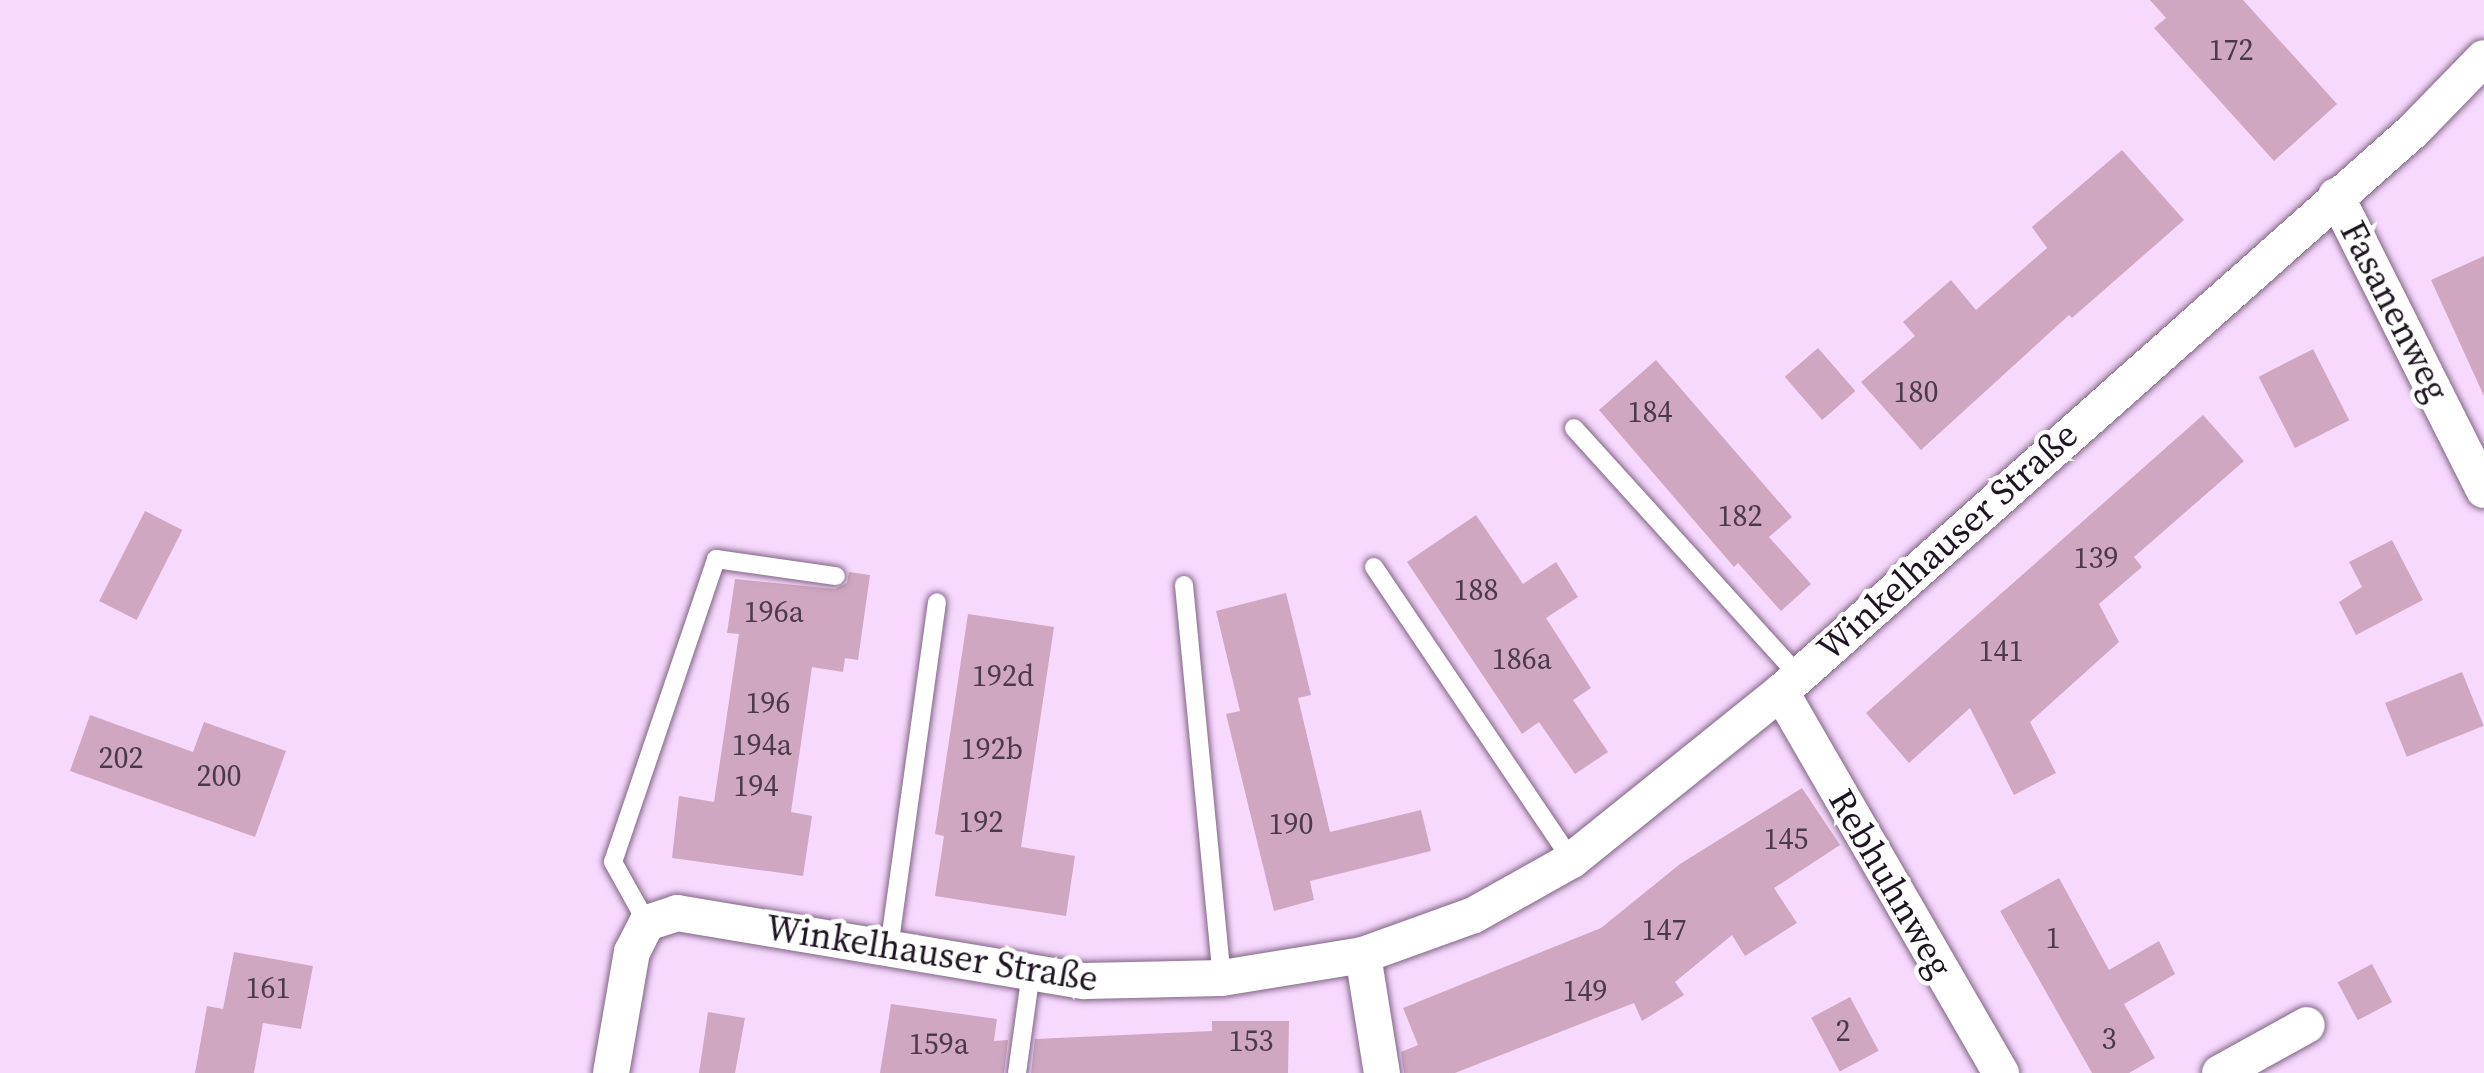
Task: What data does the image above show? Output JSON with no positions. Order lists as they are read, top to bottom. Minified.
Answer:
{"streets":{"street":["Fasanenweg","Winkelhauser Straße","Rebhuhnweg"]},"crossings":[["Fasanenweg","Winkelhauser Straße"],["Winkelhauser Straße","Rebhuhnweg"]],"house_numbers":["172","180","184","182","139","188","196a","141","186a","192d","196","194a","192b","202","200","194","192","190","145","147","1","161","149","2","3","153","159a"]}
